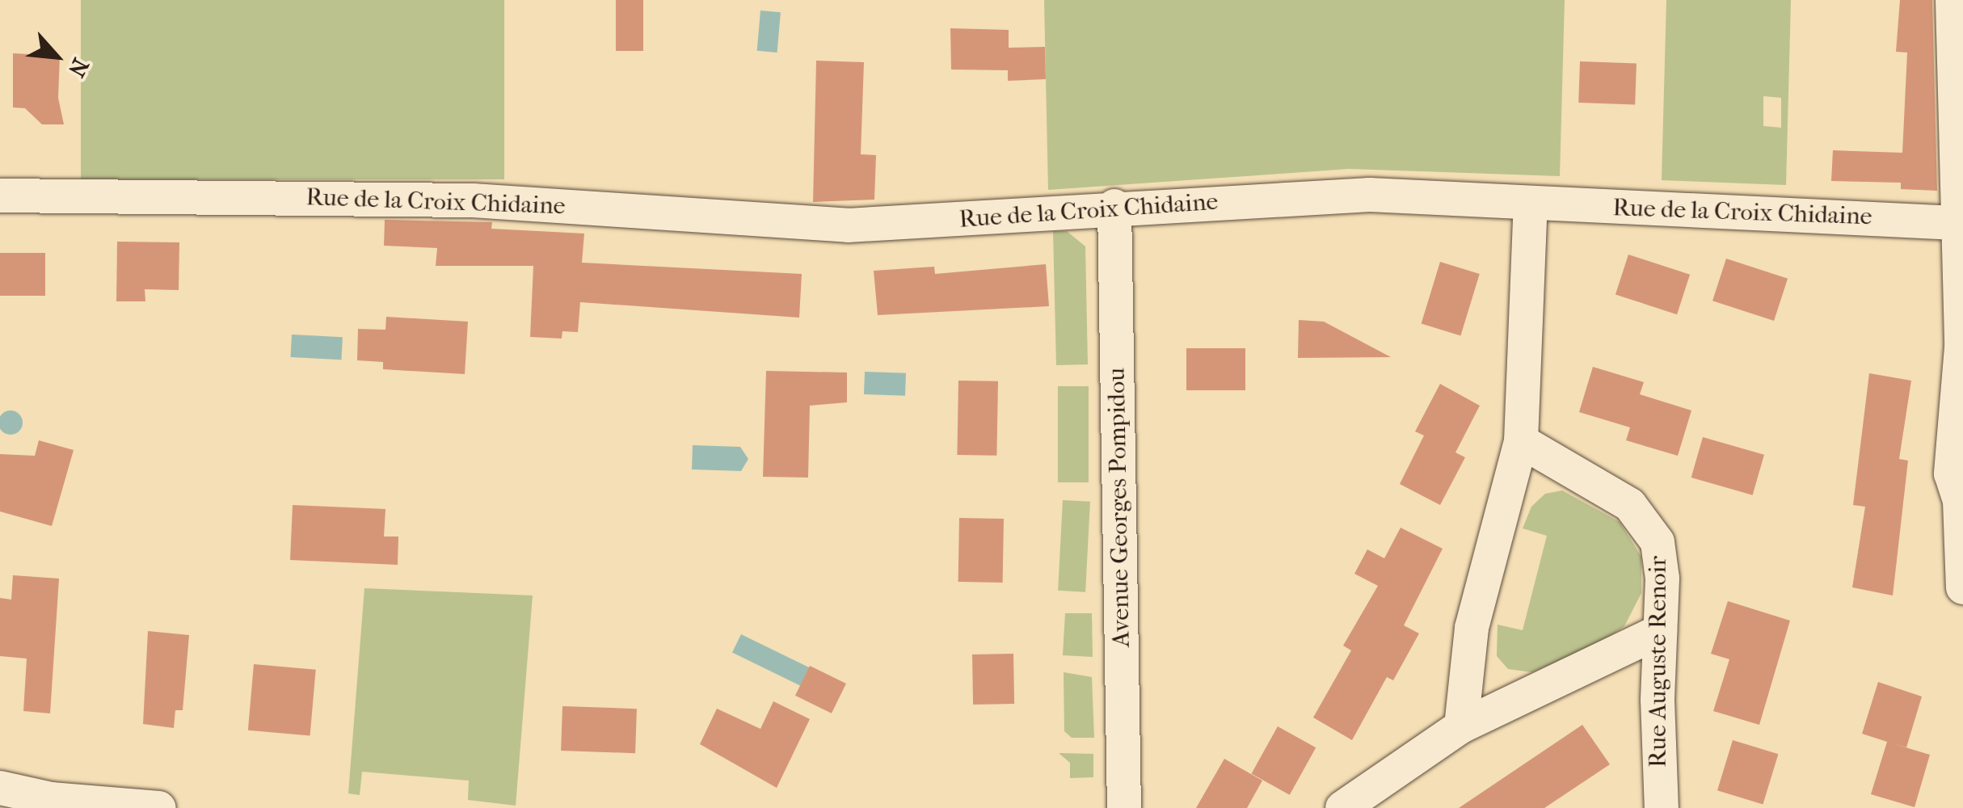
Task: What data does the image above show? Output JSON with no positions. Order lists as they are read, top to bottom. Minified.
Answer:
{"streets":{"street":["Rue de la Croix Chidaine","Avenue Georges Pompidou","Rue Auguste Renoir"]},"crossings":[["Rue de la Croix Chidaine","Avenue Georges Pompidou"]],"north":"bottom right"}
